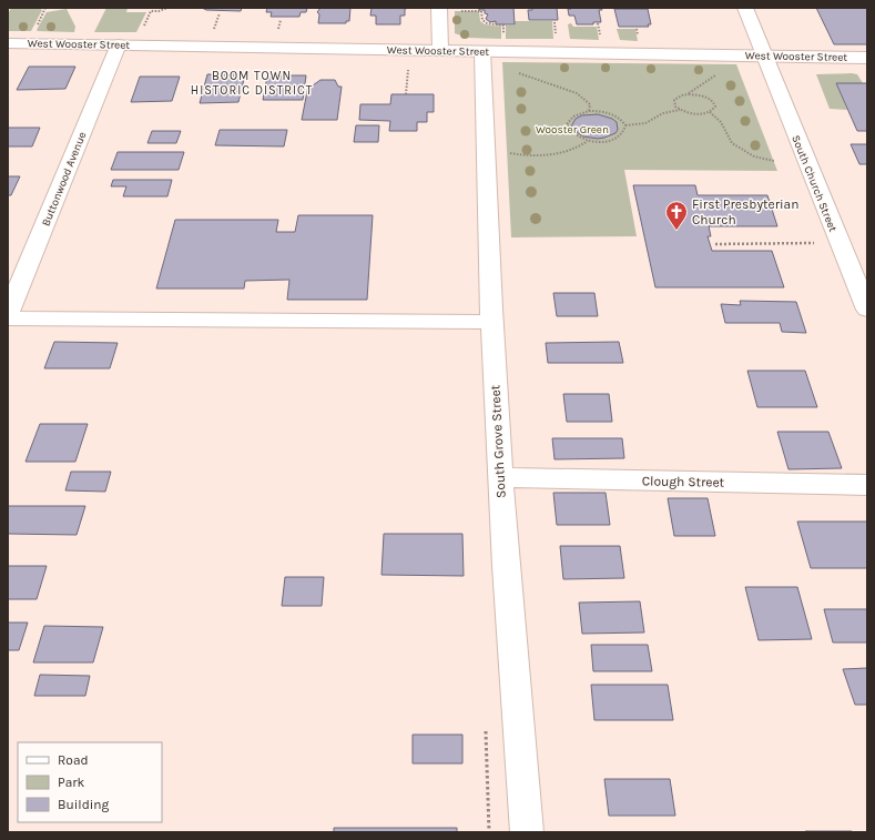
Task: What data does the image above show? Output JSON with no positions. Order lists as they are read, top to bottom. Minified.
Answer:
{"streets":{"street":["West Wooster Street","Buttonwood Avenue","South Church Street","South Grove Street","Clough Street"]},"crossings":[["West Wooster Street","Buttonwood Avenue"],["West Wooster Street","South Church Street"],["West Wooster Street","South Grove Street"],["South Grove Street","Clough Street"]],"districts":["BOOM TOWN HISTORIC DISTRICT"],"parks":["Wooster Green"],"places":{"church":["First Presbyterian Church"]},"legend":["Road","Park","Building"]}
